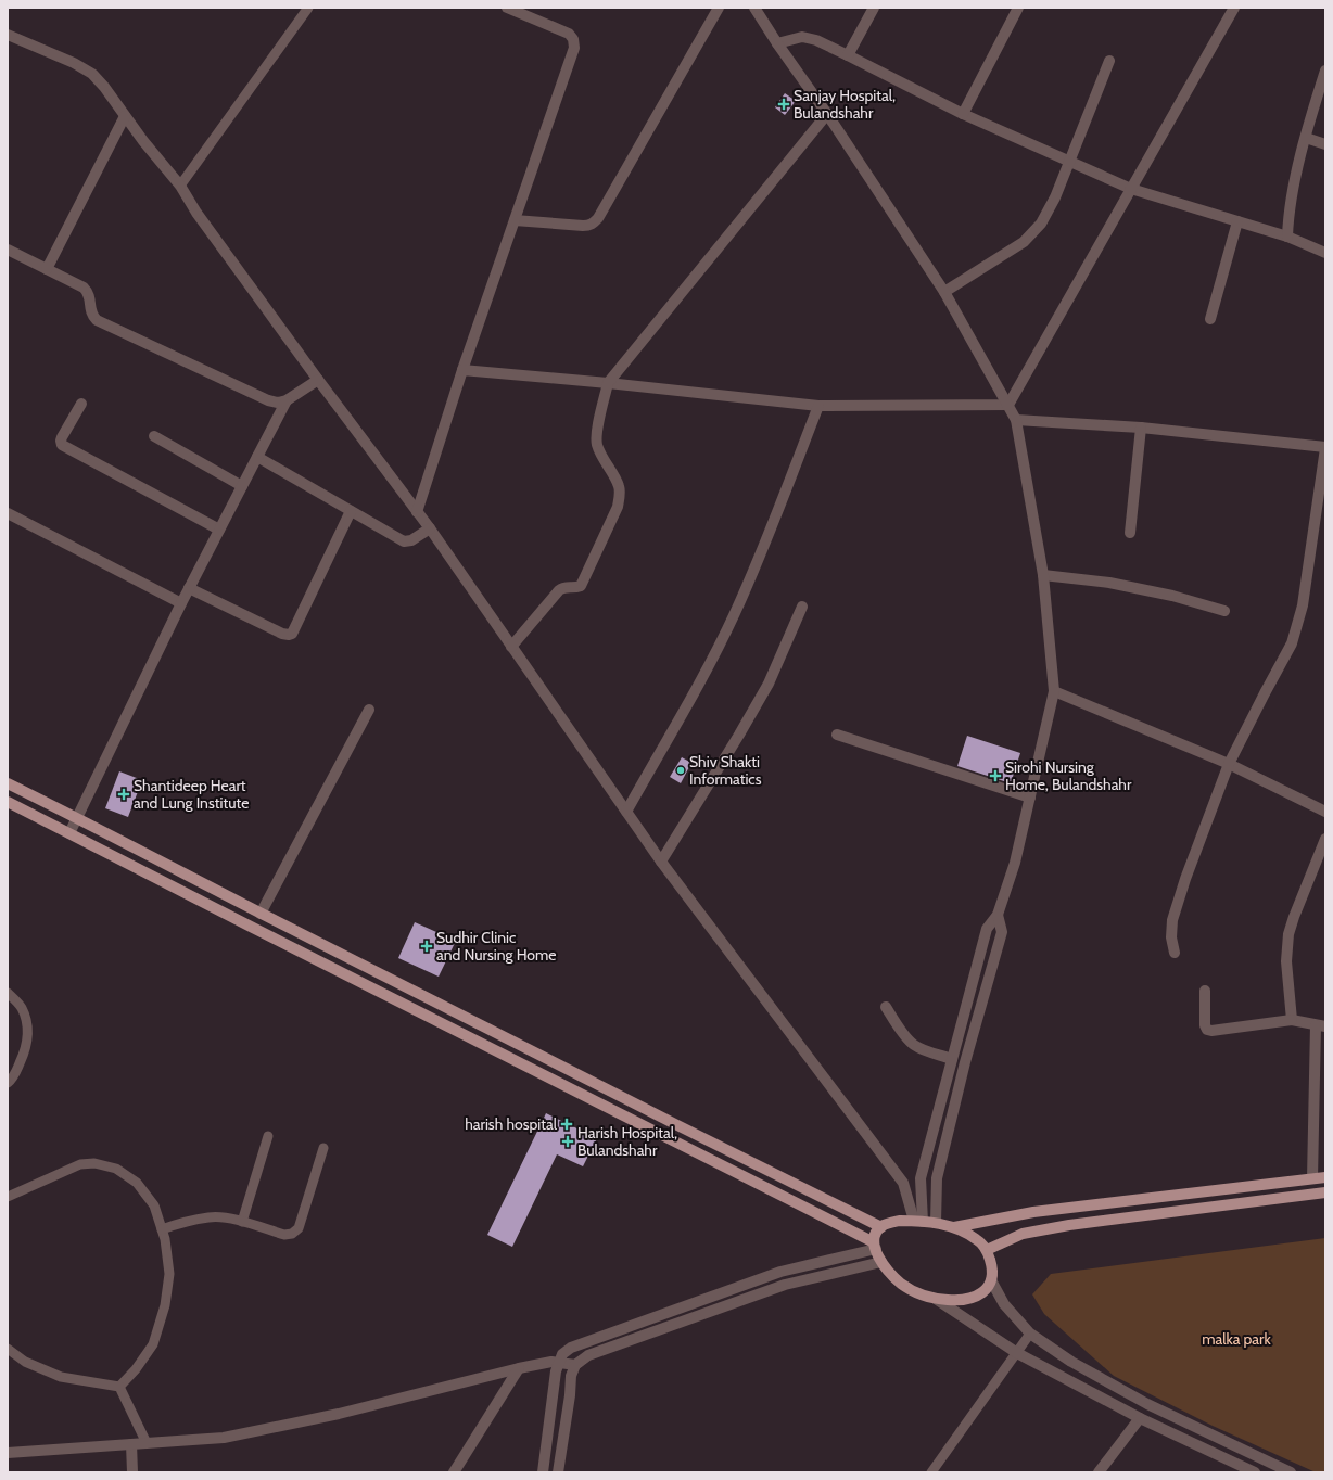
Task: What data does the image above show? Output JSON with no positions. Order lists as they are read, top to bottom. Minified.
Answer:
{"parks":["malka park"],"places":{"health":["Sanjay Hospital, Bulandshahr","Sirohi Nursing Home, Bulandshahr","Shantideep Heart and Lung Institute","Sudhir Clinic and Nursing Home","harish hospital","Harish Hospital, Bulandshahr"],"other":["Shiv Shakti Informatics"]}}
